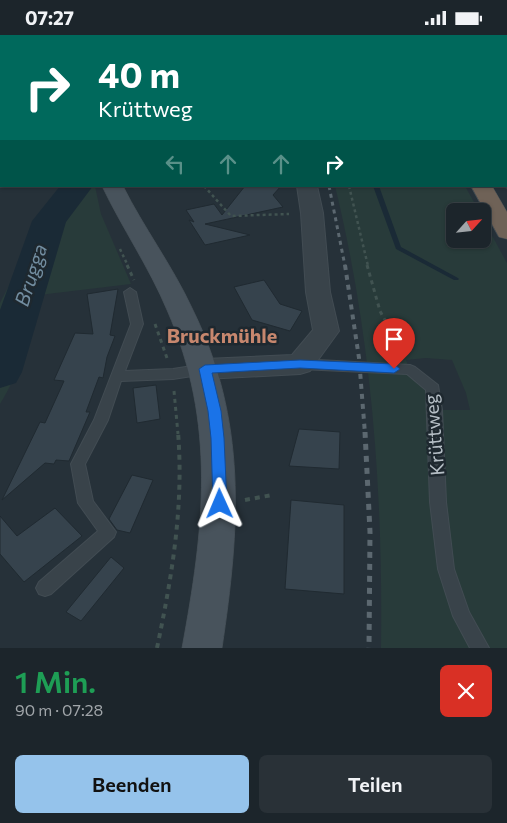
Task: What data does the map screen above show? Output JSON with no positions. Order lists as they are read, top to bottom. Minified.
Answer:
{"streets":{"street":["Krüttweg"]},"districts":["Bruckmühle"],"water":["Brugga"],"north":"top right","page":{"status":"07:27","turn":["40 m","Krüttweg"],"heading":["1 Min.","90 m · 07:28"],"buttons":["Beenden","Teilen"]}}
